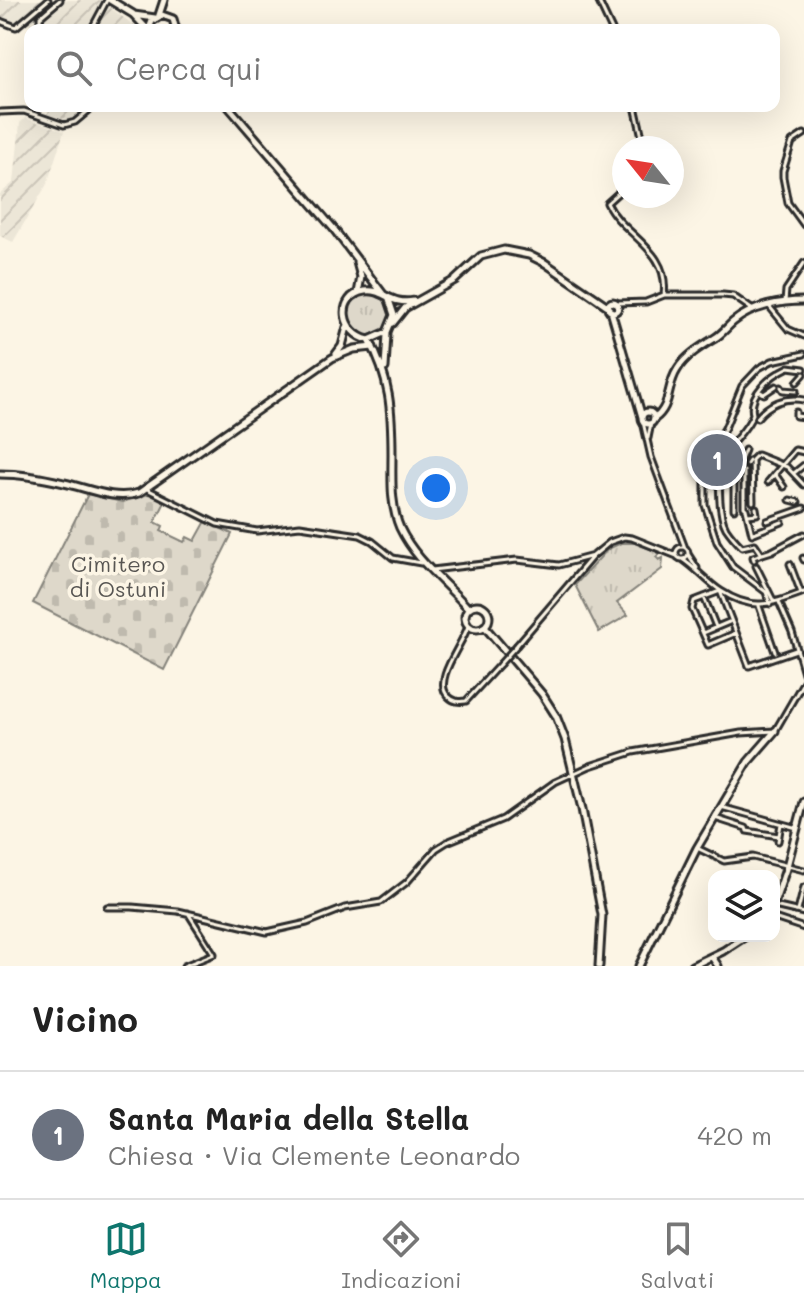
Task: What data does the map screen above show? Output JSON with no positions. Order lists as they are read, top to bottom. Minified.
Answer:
{"parks":["Cimitero di Ostuni"],"north":"top left","page":{"search":"Cerca qui","pins":"1","heading":"Vicino","list":[{"mark":"1","name":"Santa Maria della Stella","note":"Chiesa · Via Clemente Leonardo","value":"420 m"}],"nav":["Mappa","Indicazioni","Salvati"]}}
